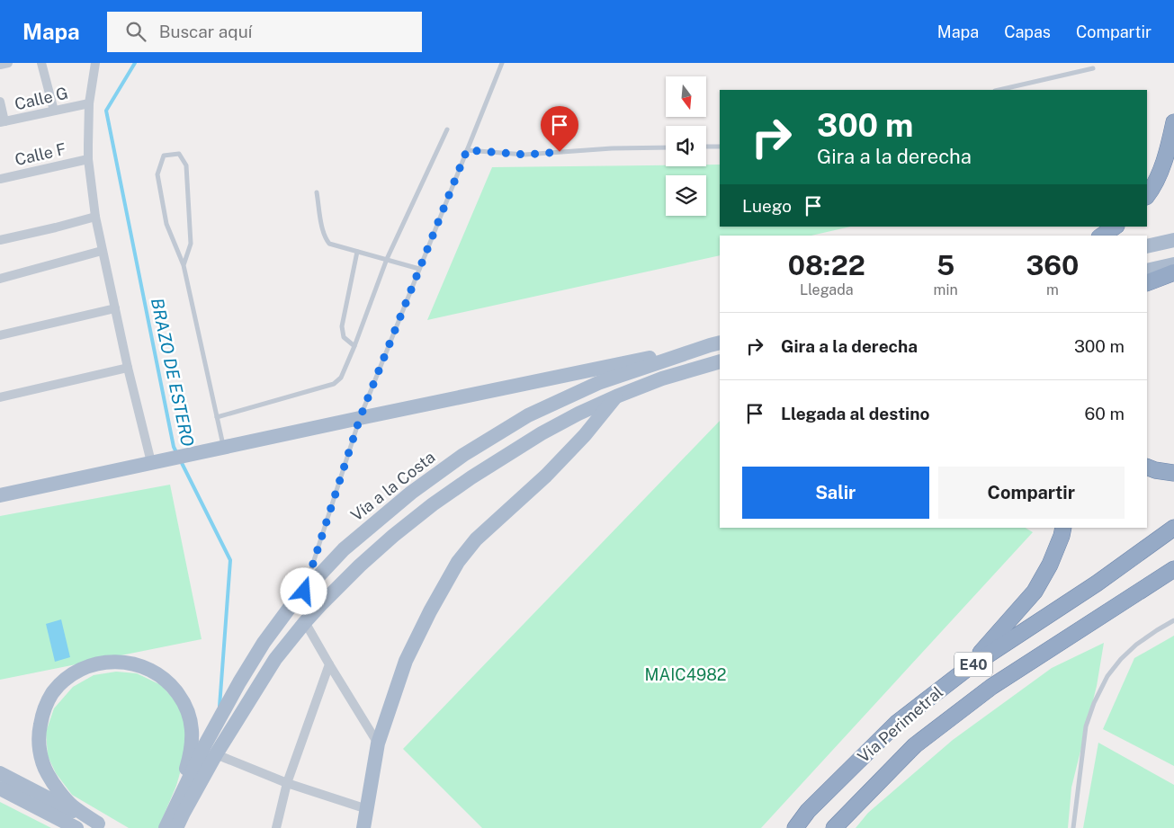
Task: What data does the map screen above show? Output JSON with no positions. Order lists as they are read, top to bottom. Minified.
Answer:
{"streets":{"highway":["E40","Vía Perimetral"],"main road":["Vía a la Costa"],"street":["Calle G","Calle F"]},"water":["BRAZO DE ESTERO"],"parks":["MAIC4982"],"north":"bottom","page":{"header":"Mapa","search":"Buscar aquí","nav":["Mapa","Capas","Compartir"],"turn":["300 m","Gira a la derecha"],"then":"Luego","eta":["08:22","Llegada","5","min","360","m"],"list":[{"name":"Gira a la derecha","value":"300 m"},{"name":"Llegada al destino","value":"60 m"}],"buttons":["Salir","Compartir"]}}
